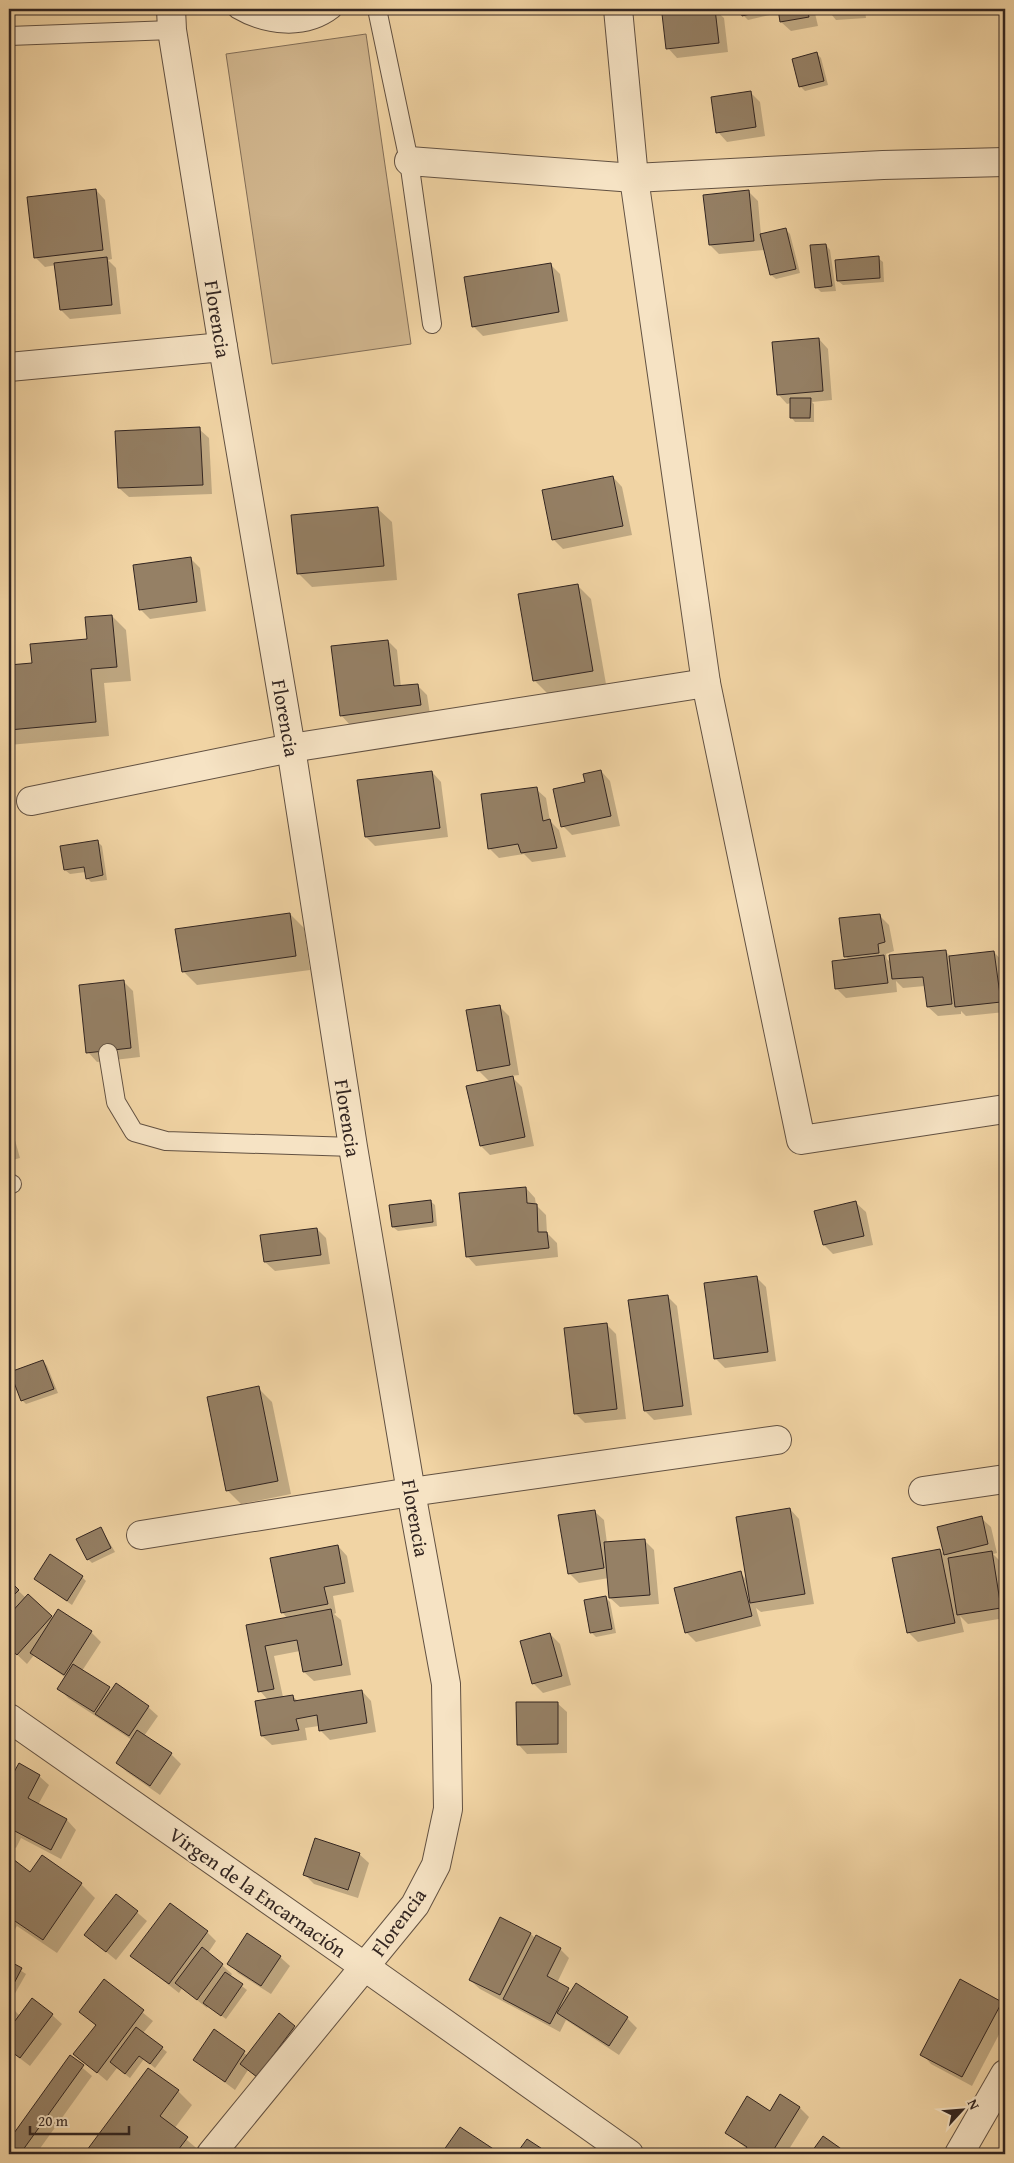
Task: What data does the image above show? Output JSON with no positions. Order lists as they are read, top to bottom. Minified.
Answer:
{"streets":{"street":["Florencia","Virgen de la Encarnación"]},"crossings":[["Florencia","Virgen de la Encarnación"]],"scale_bar":"20 m","north":"top right"}
